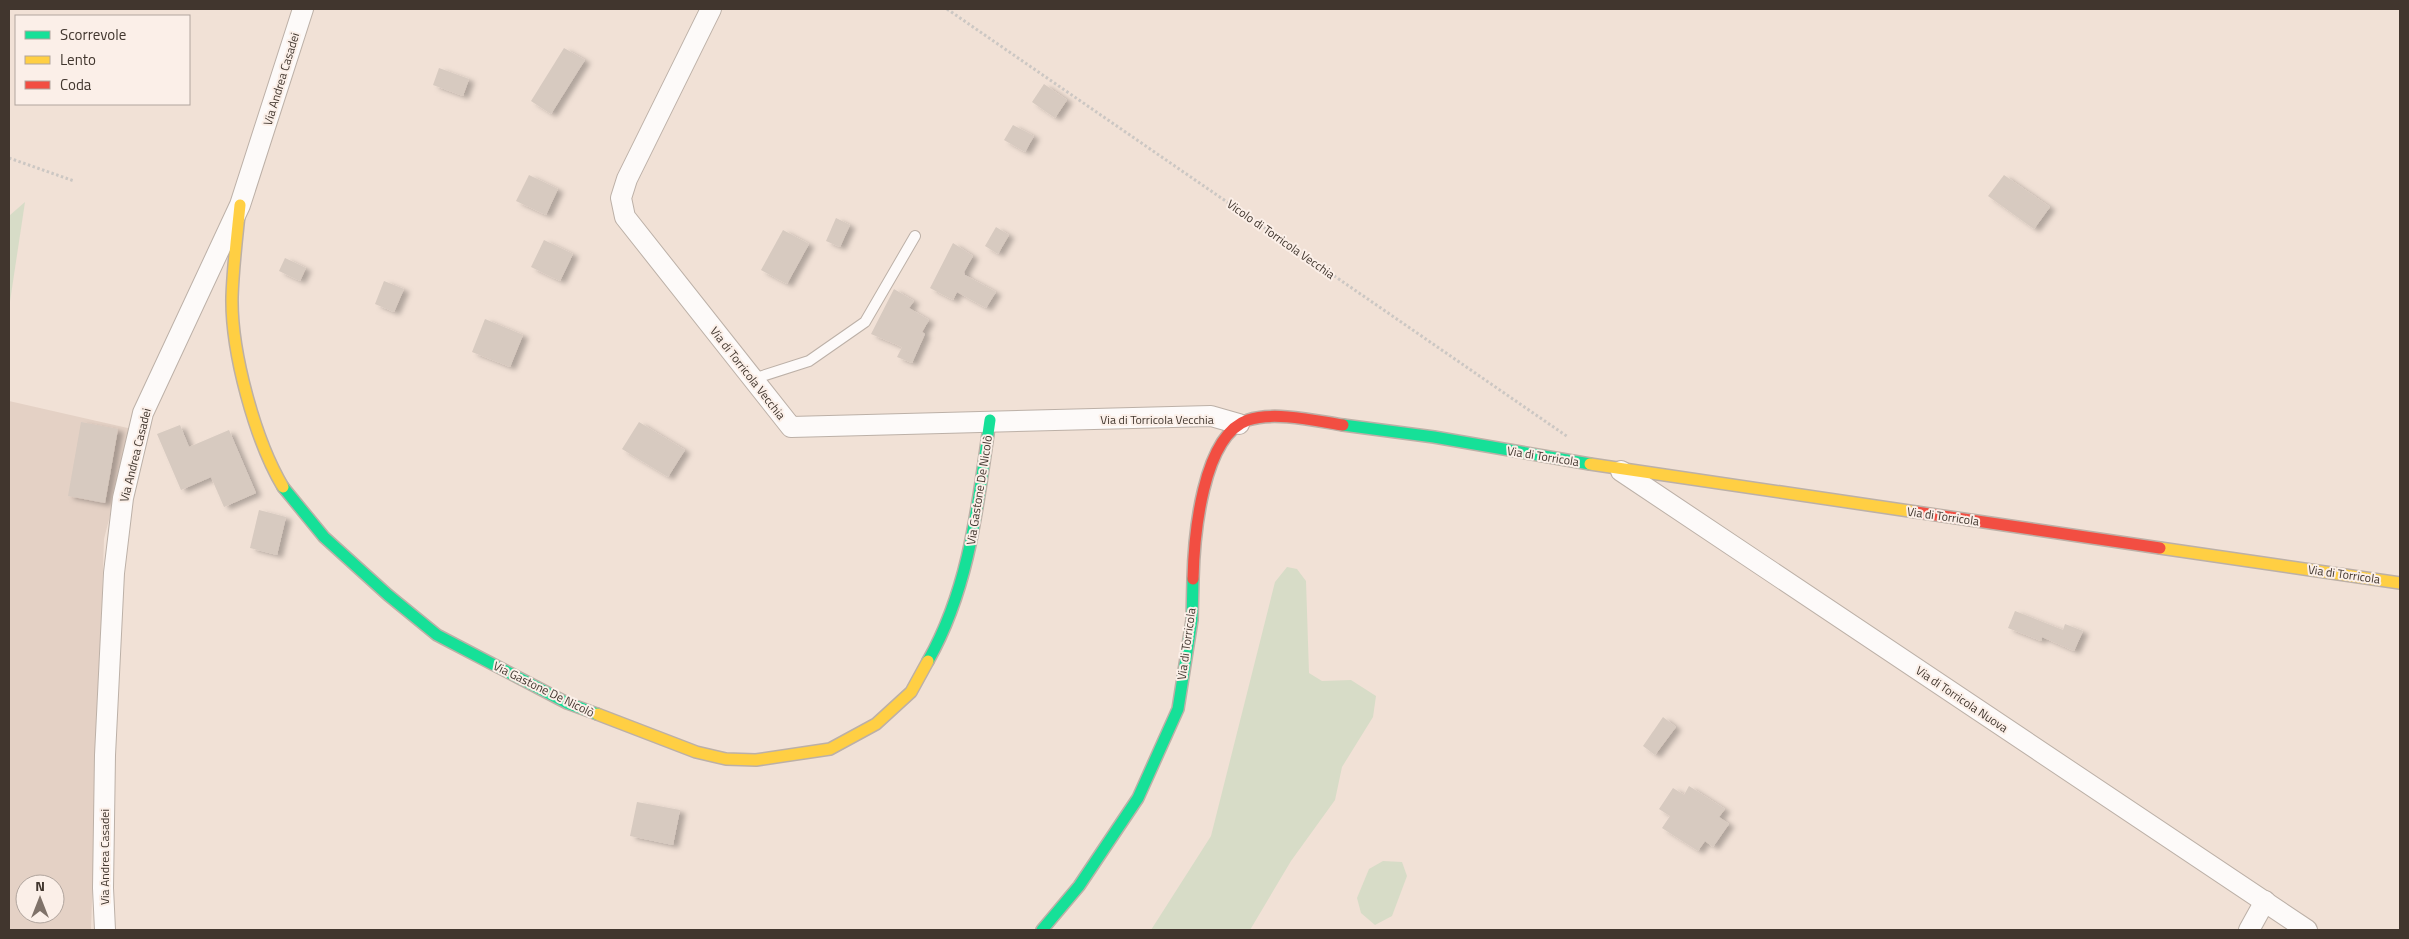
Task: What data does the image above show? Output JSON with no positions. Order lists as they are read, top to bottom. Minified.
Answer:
{"streets":{"street":["Via Andrea Casadei","Via di Torricola Vecchia","Via di Torricola","Via Gastone De Nicolò","Via di Torricola Nuova"],"path":["Vicolo di Torricola Vecchia"]},"crossings":[["Via Andrea Casadei","Via Gastone De Nicolò"],["Via di Torricola Vecchia","Via di Torricola"],["Via di Torricola Vecchia","Via Gastone De Nicolò"],["Via di Torricola","Via di Torricola Nuova"]],"legend":["Scorrevole","Lento","Coda"],"north":"top"}
